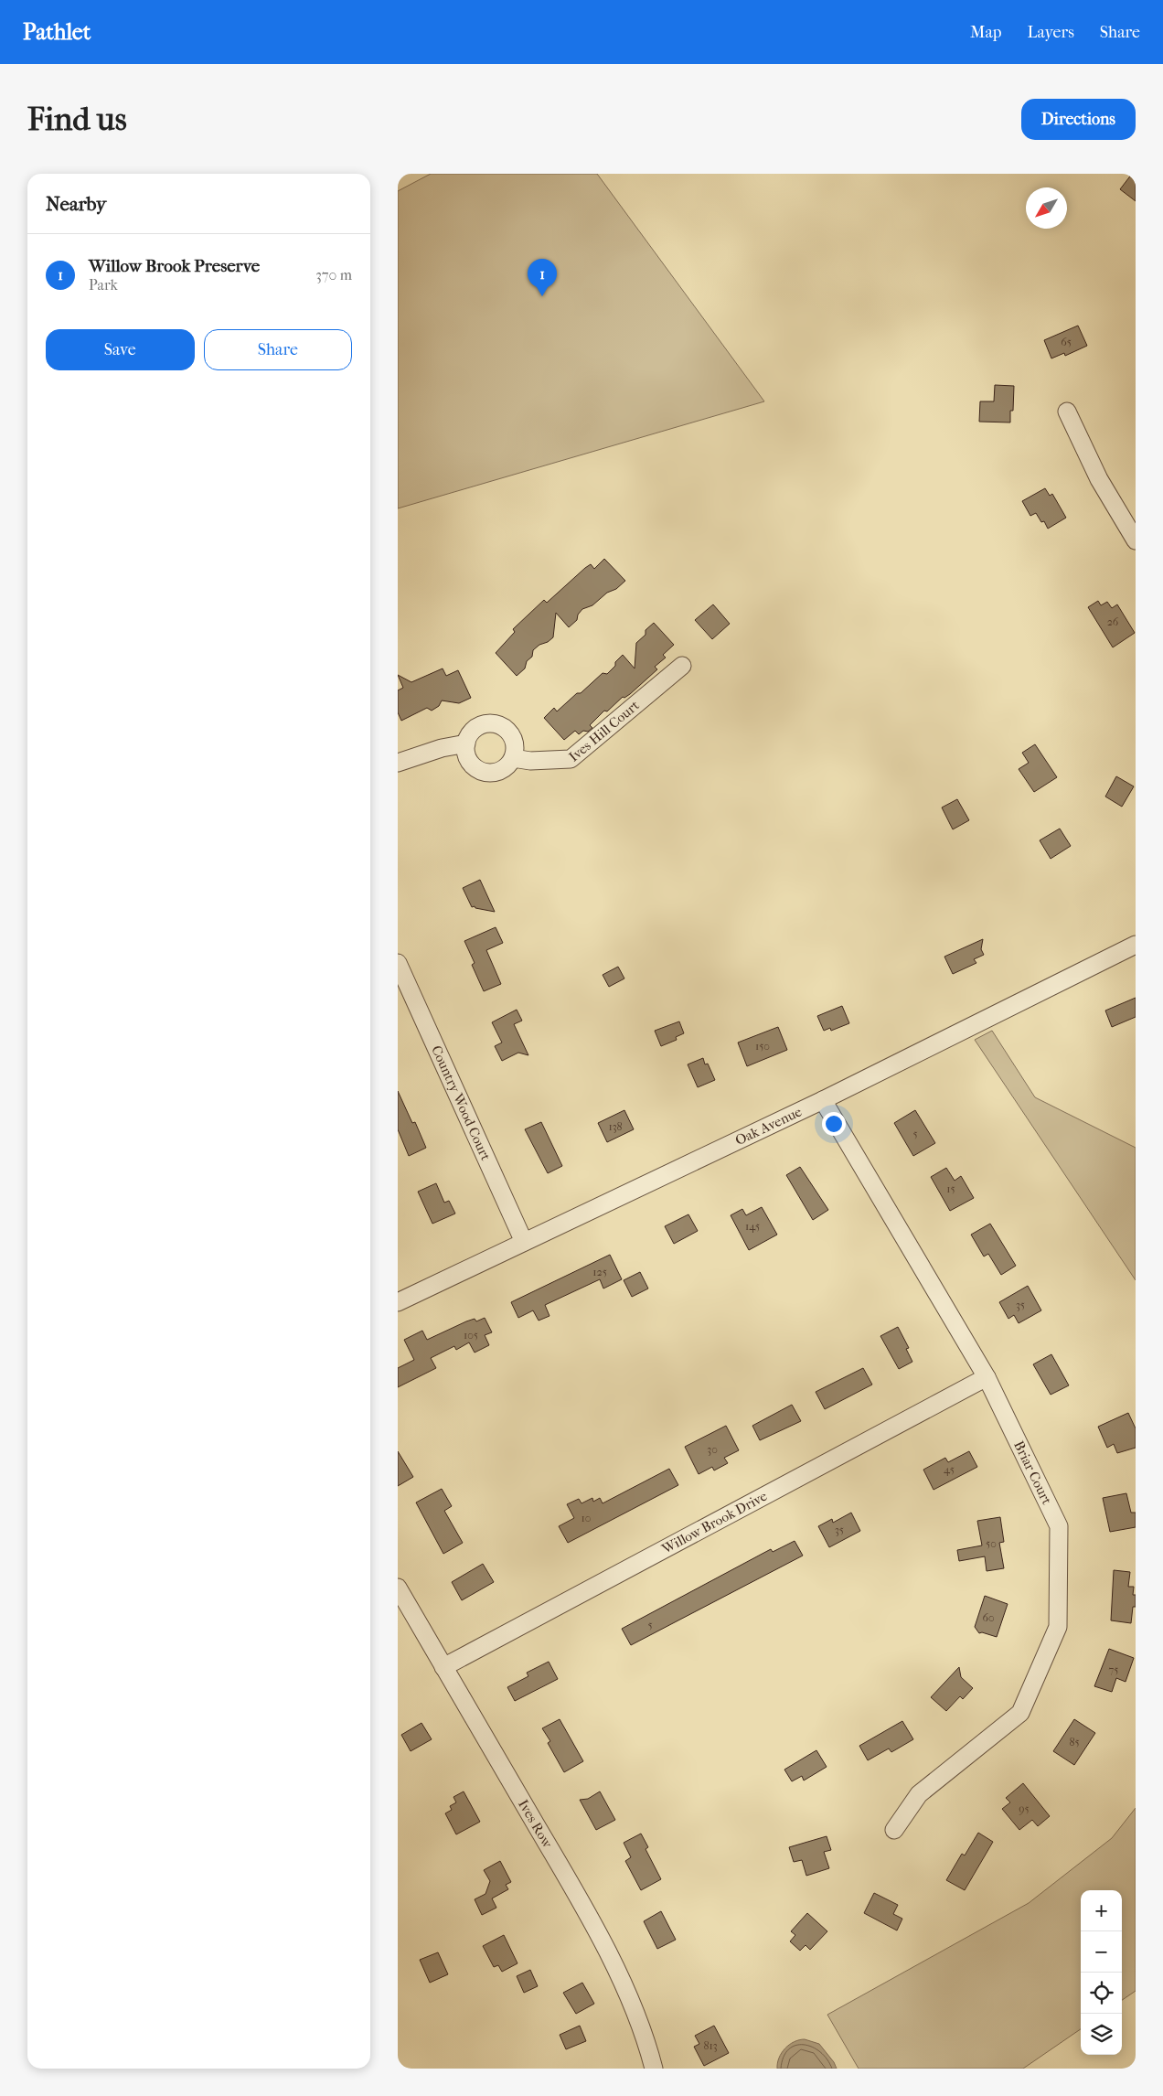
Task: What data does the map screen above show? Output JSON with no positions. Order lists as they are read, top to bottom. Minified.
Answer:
{"streets":{"street":["Ives Hill Court","Country Wood Court","Oak Avenue","Briar Court","Willow Brook Drive","Ives Row"]},"crossings":[["Country Wood Court","Oak Avenue"],["Oak Avenue","Briar Court"],["Briar Court","Willow Brook Drive"],["Willow Brook Drive","Ives Row"]],"house_numbers":["65","26","150","138","5","15","145","125","35","105","30","45","10","35","50","60","5","75","85","95","813"],"north":"bottom left","page":{"header":"Pathlet","nav":["Map","Layers","Share"],"buttons":["Directions",["Save","Share"]],"title":"Find us","heading":"Nearby","list":[{"mark":"1","name":"Willow Brook Preserve","note":"Park","value":"370 m"}],"pins":"1","map_buttons":["+","−"]}}
